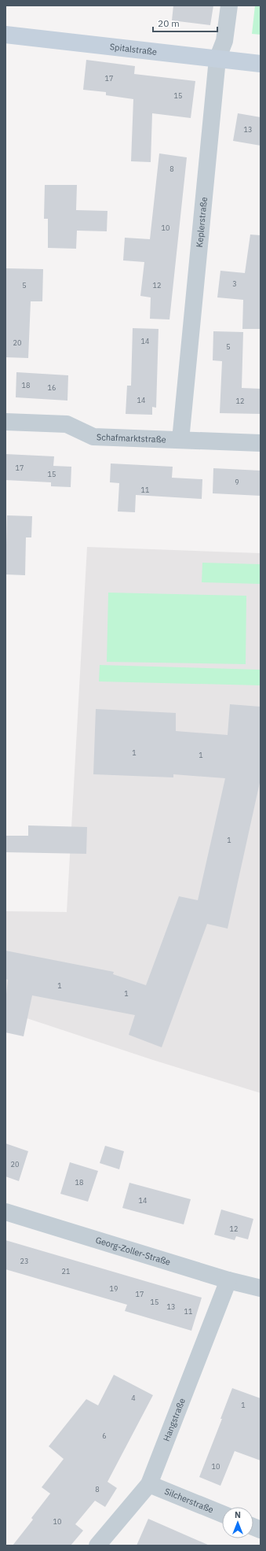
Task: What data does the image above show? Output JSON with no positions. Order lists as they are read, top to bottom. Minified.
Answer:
{"streets":{"street":["Spitalstraße","Keplerstraße","Schafmarktstraße","Georg-Zoller-Straße","Hangstraße","Silcherstraße"]},"crossings":[["Spitalstraße","Keplerstraße"],["Keplerstraße","Schafmarktstraße"],["Georg-Zoller-Straße","Hangstraße"],["Hangstraße","Silcherstraße"]],"house_numbers":["17","15","13","8","10","3","5","12","14","20","5","18","16","14","12","17","15","9","11","1","1","1","1","1","20","18","14","12","23","21","19","17","15","13","11","4","1","6","10","8","10"],"scale_bar":"20 m","north":"top"}
